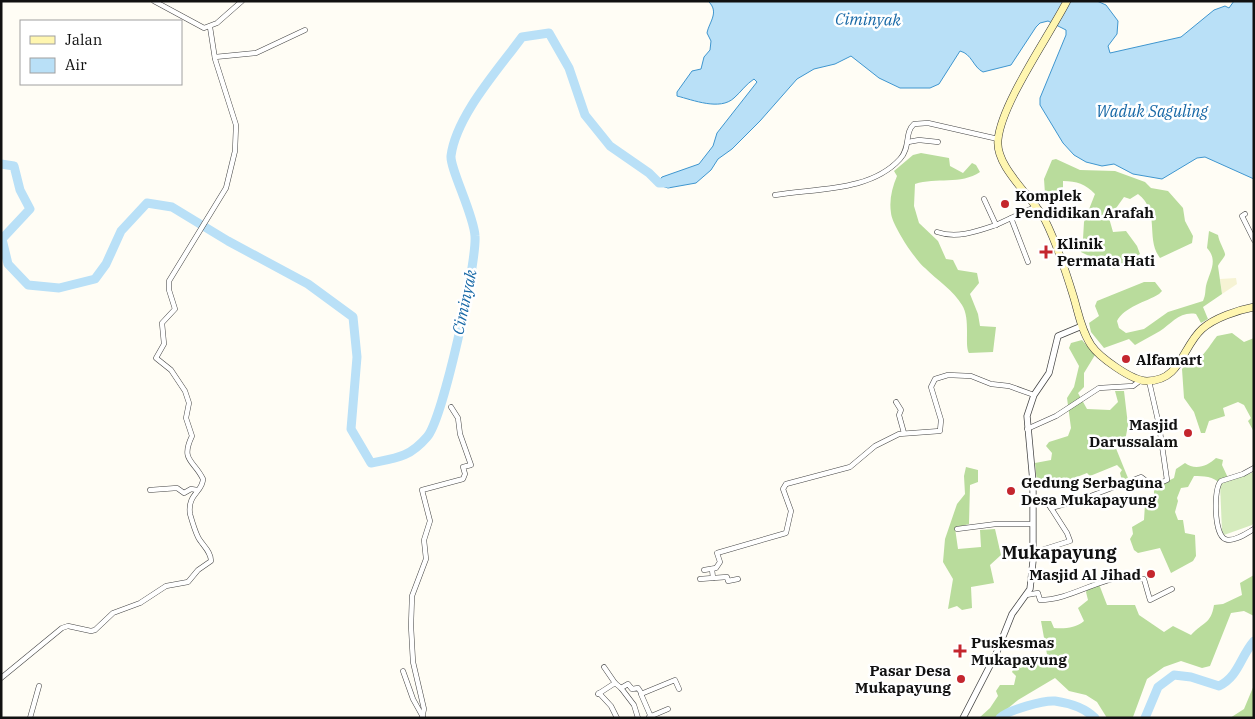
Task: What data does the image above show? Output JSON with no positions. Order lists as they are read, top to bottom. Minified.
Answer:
{"districts":["Mukapayung"],"water":["Ciminyak","Waduk Saguling"],"places":{"other":["Komplek Pendidikan Arafah","Alfamart","Masjid Darussalam","Gedung Serbaguna Desa Mukapayung","Masjid Al Jihad","Pasar Desa Mukapayung"],"health":["Klinik Permata Hati","Puskesmas Mukapayung"]},"legend":["Jalan","Air"]}
